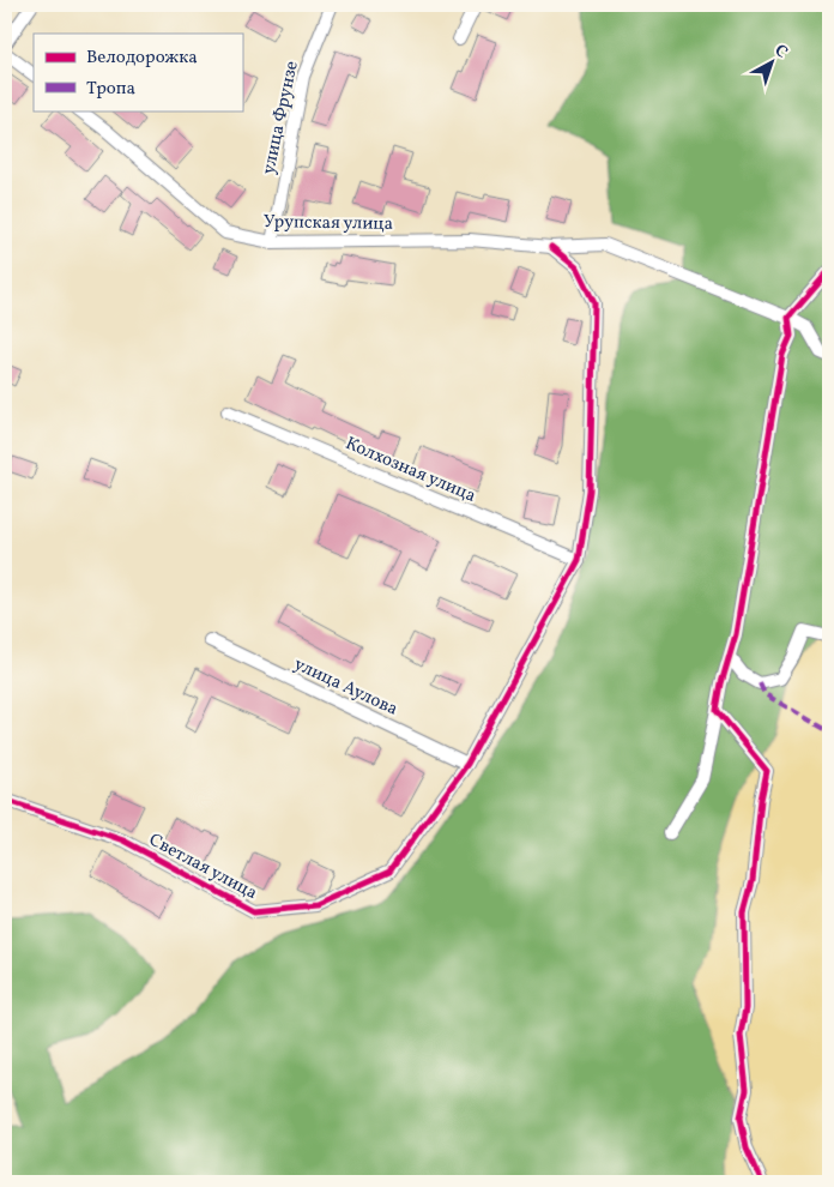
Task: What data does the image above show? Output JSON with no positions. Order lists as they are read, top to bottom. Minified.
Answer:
{"streets":{"street":["улица Фрунзе","Урупская улица","Колхозная улица","улица Аулова","Светлая улица"]},"crossings":[["улица Фрунзе","Урупская улица"],["улица Аулова","Светлая улица"]],"legend":["Велодорожка","Тропа"],"north":"top right"}
